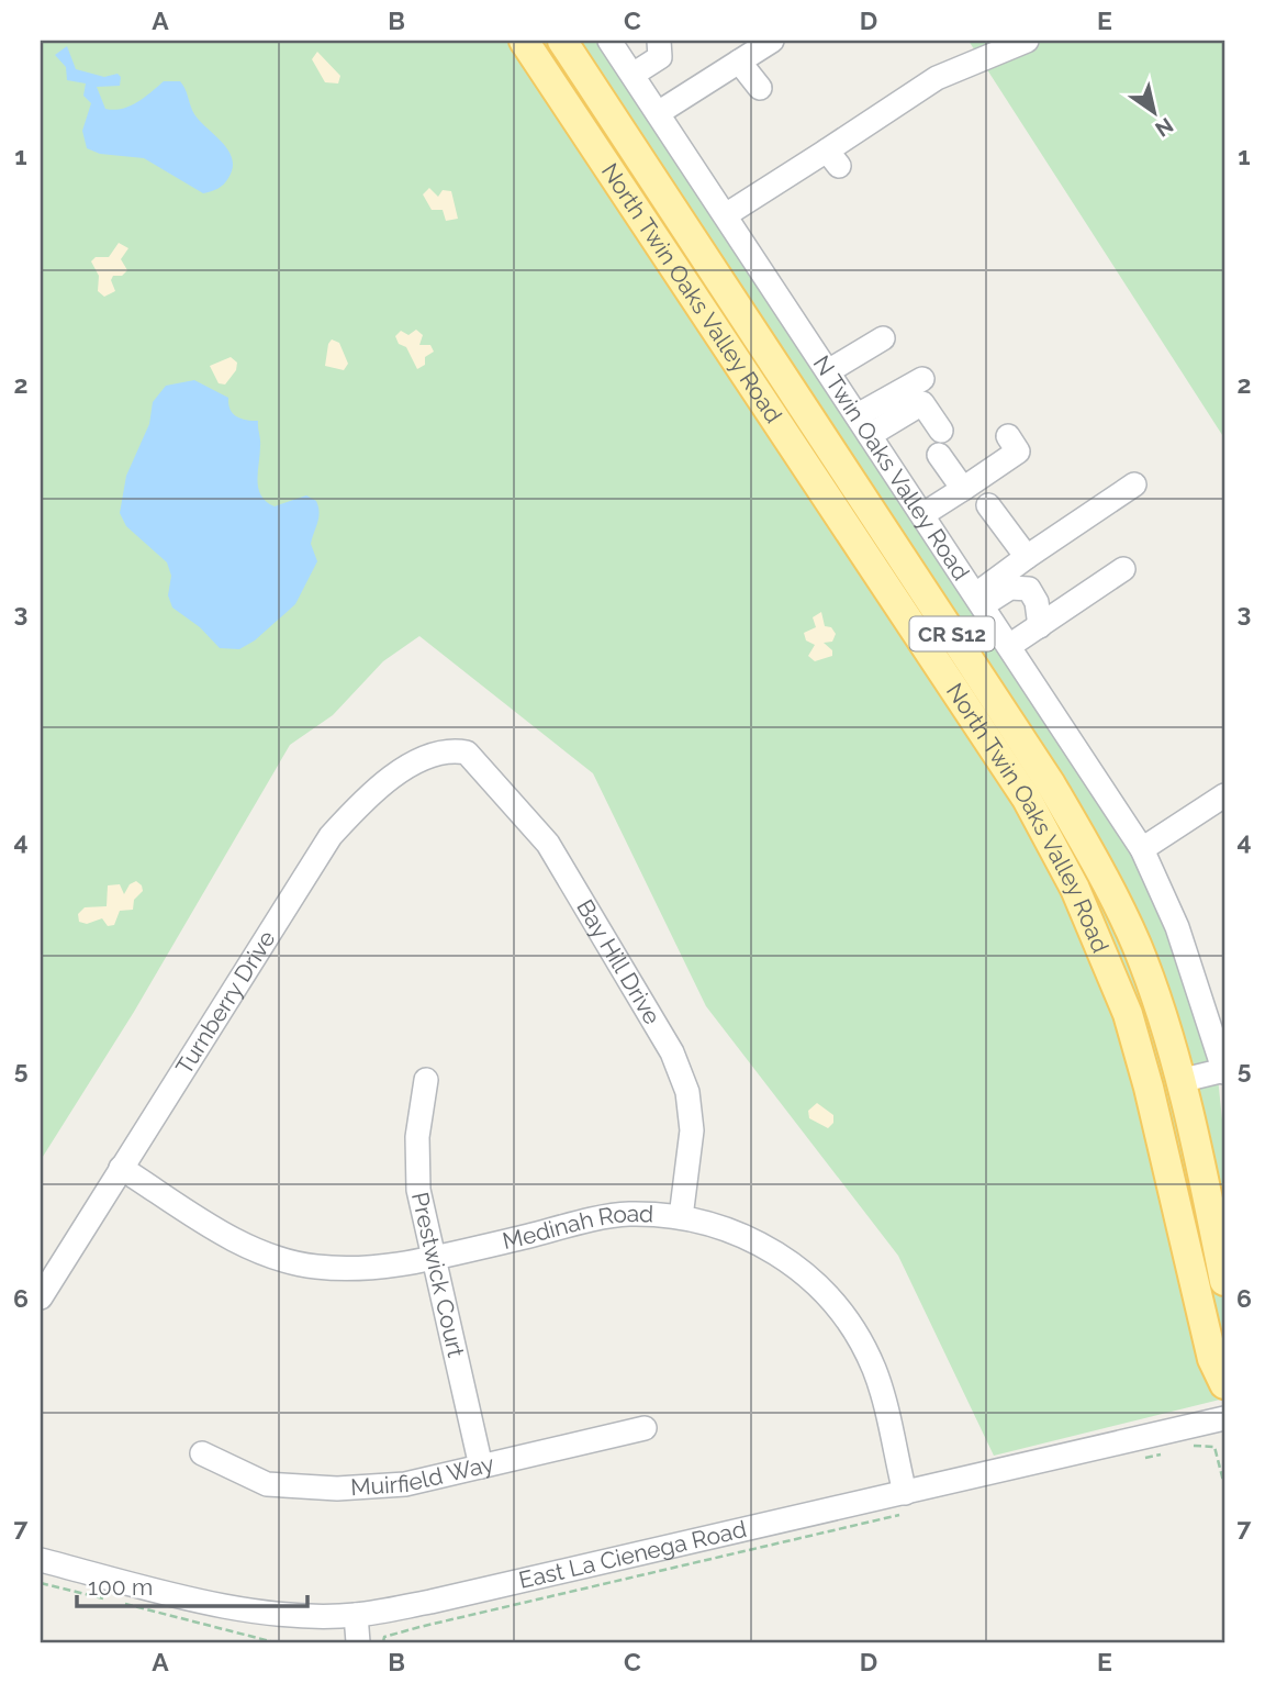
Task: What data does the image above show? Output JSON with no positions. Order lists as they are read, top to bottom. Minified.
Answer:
{"streets":{"main road":["North Twin Oaks Valley Road","CR S12"],"street":["N Twin Oaks Valley Road","Bay Hill Drive","Turnberry Drive","Medinah Road","Prestwick Court","Muirfield Way","East La Cienega Road"]},"crossings":[["Bay Hill Drive","Turnberry Drive"],["Bay Hill Drive","Medinah Road"],["Turnberry Drive","Medinah Road"],["Medinah Road","Prestwick Court"],["Medinah Road","East La Cienega Road"],["Prestwick Court","Muirfield Way"]],"scale_bar":"100 m","north":"bottom right","grid":{"columns":["A","B","C","D","E"],"rows":["1","2","3","4","5","6","7"]}}
